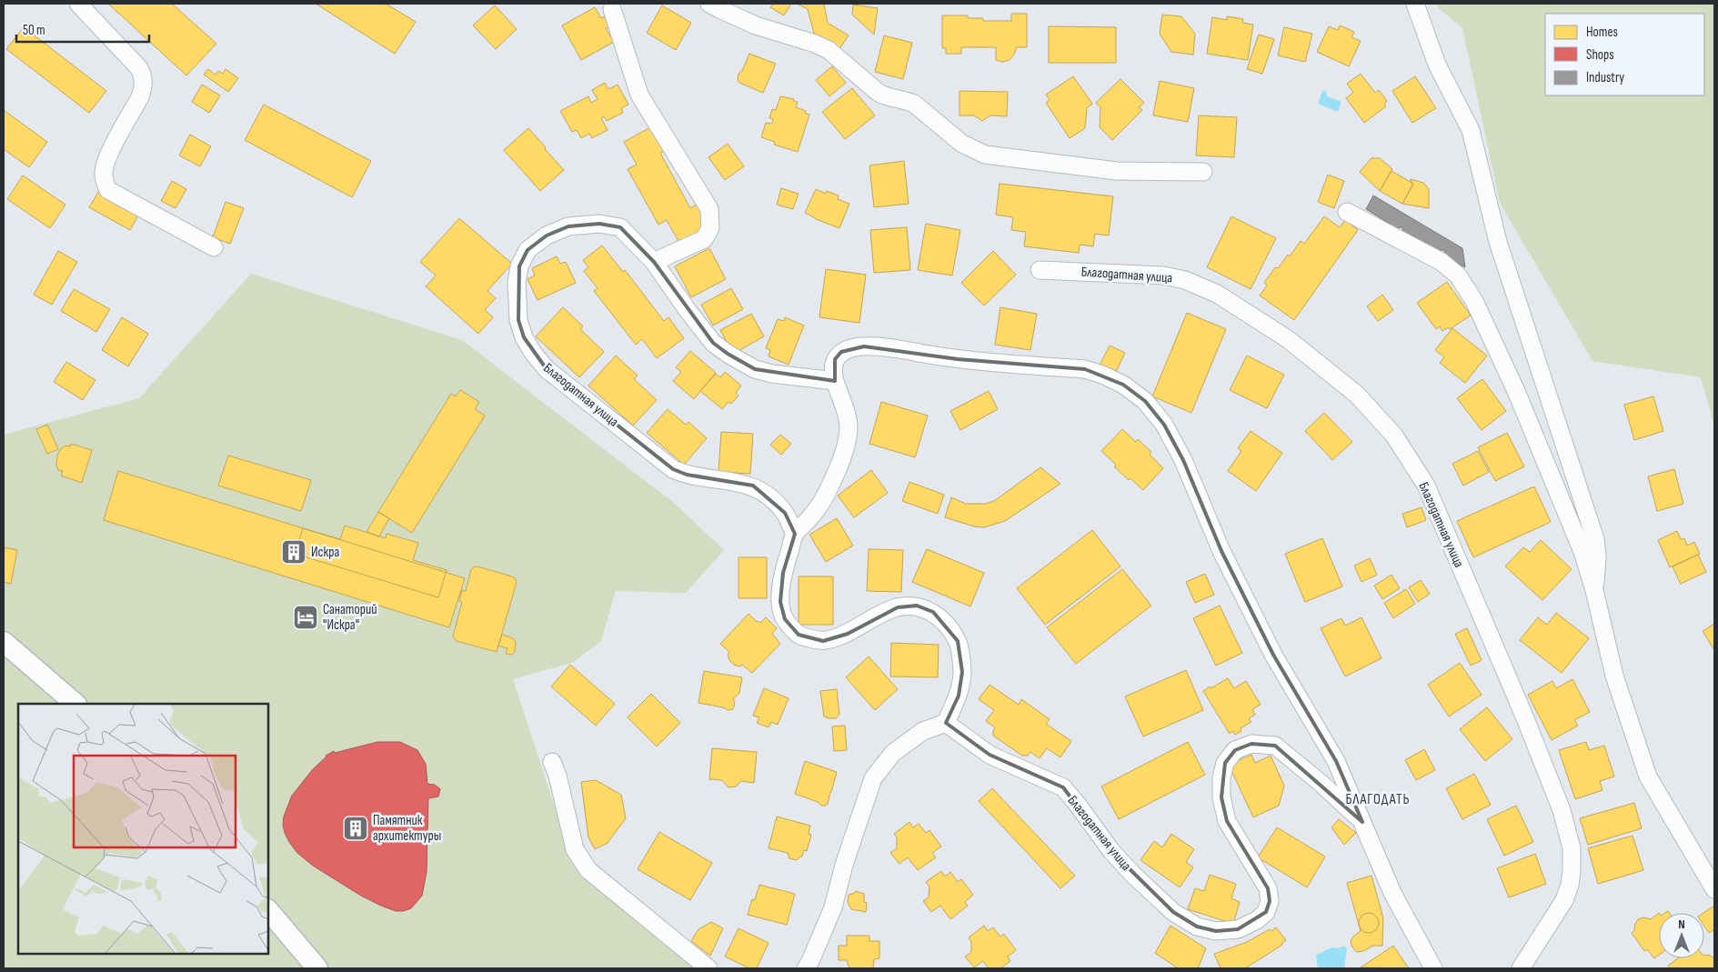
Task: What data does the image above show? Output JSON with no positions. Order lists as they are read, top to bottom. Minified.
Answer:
{"streets":{"street":["Благодатная улица"]},"districts":["БЛАГОДАТЬ"],"places":{"building":["Искра","Памятник архитектуры"],"hotel":["Санаторий \"Искра\""]},"legend":["Homes","Shops","Industry"],"scale_bar":"50 m","north":"top"}
